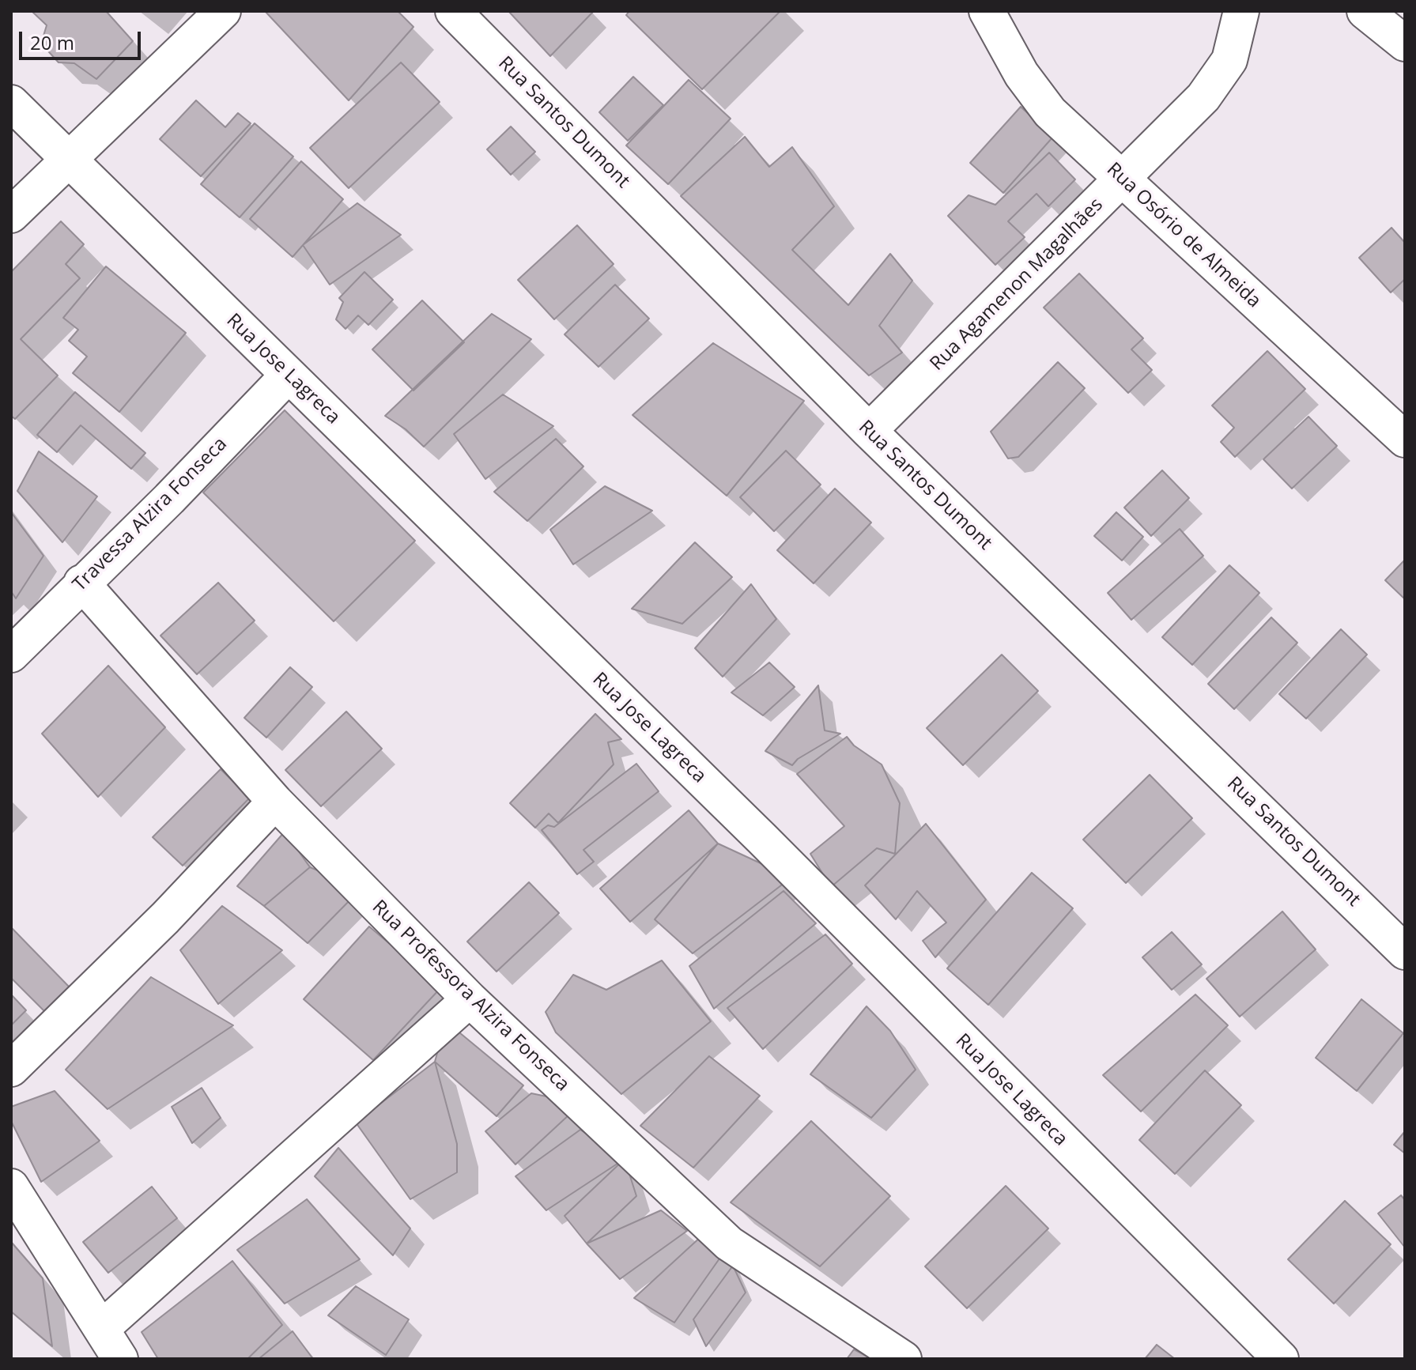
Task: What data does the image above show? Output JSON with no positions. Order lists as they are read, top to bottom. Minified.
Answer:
{"streets":{"street":["Rua Santos Dumont","Rua Osório de Almeida","Rua Agamenon Magalhães","Rua Jose Lagreca","Travessa Alzira Fonseca","Rua Professora Alzira Fonseca"]},"crossings":[["Rua Santos Dumont","Rua Agamenon Magalhães"],["Rua Osório de Almeida","Rua Agamenon Magalhães"],["Rua Jose Lagreca","Travessa Alzira Fonseca"],["Travessa Alzira Fonseca","Rua Professora Alzira Fonseca"]],"scale_bar":"20 m"}
